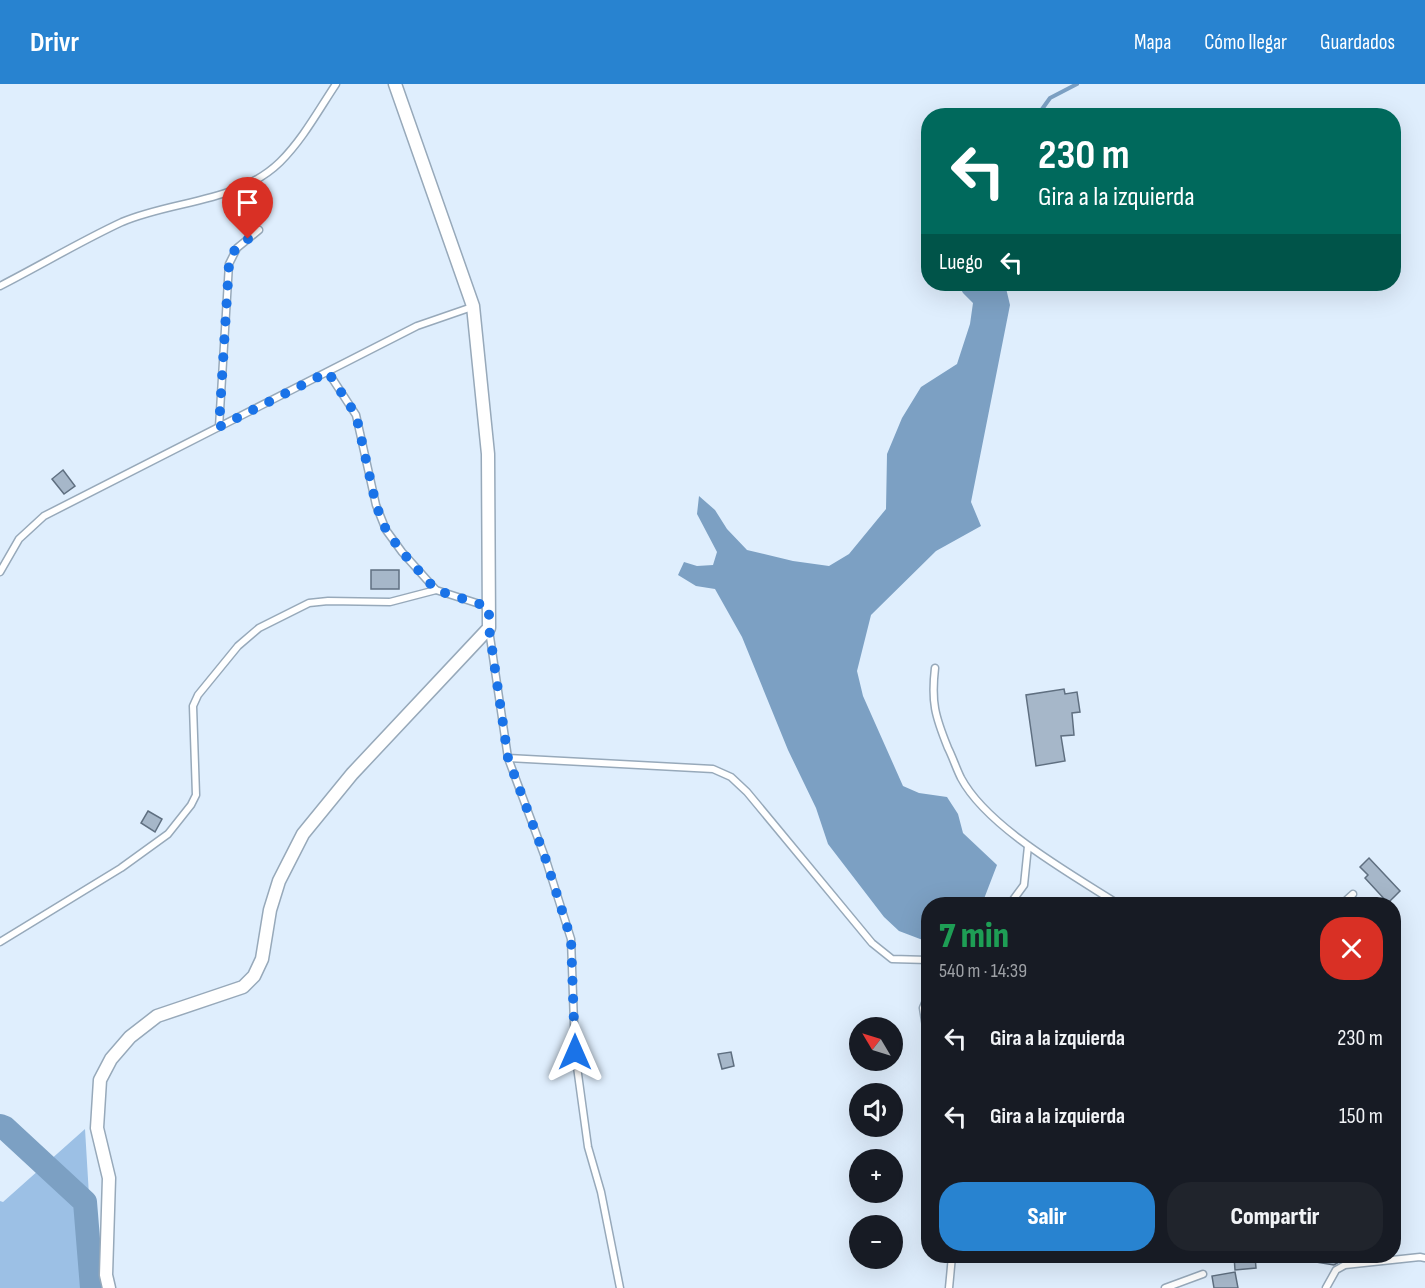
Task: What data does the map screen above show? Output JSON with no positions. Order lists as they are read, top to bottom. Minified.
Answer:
{"north":"top left","page":{"header":"Drivr","nav":["Mapa","Cómo llegar","Guardados"],"turn":["230 m","Gira a la izquierda"],"then":"Luego","heading":["7 min","540 m · 14:39"],"list":[{"name":"Gira a la izquierda","value":"230 m"},{"name":"Gira a la izquierda","value":"150 m"}],"map_buttons":["+","−"],"buttons":["Salir","Compartir"]}}
